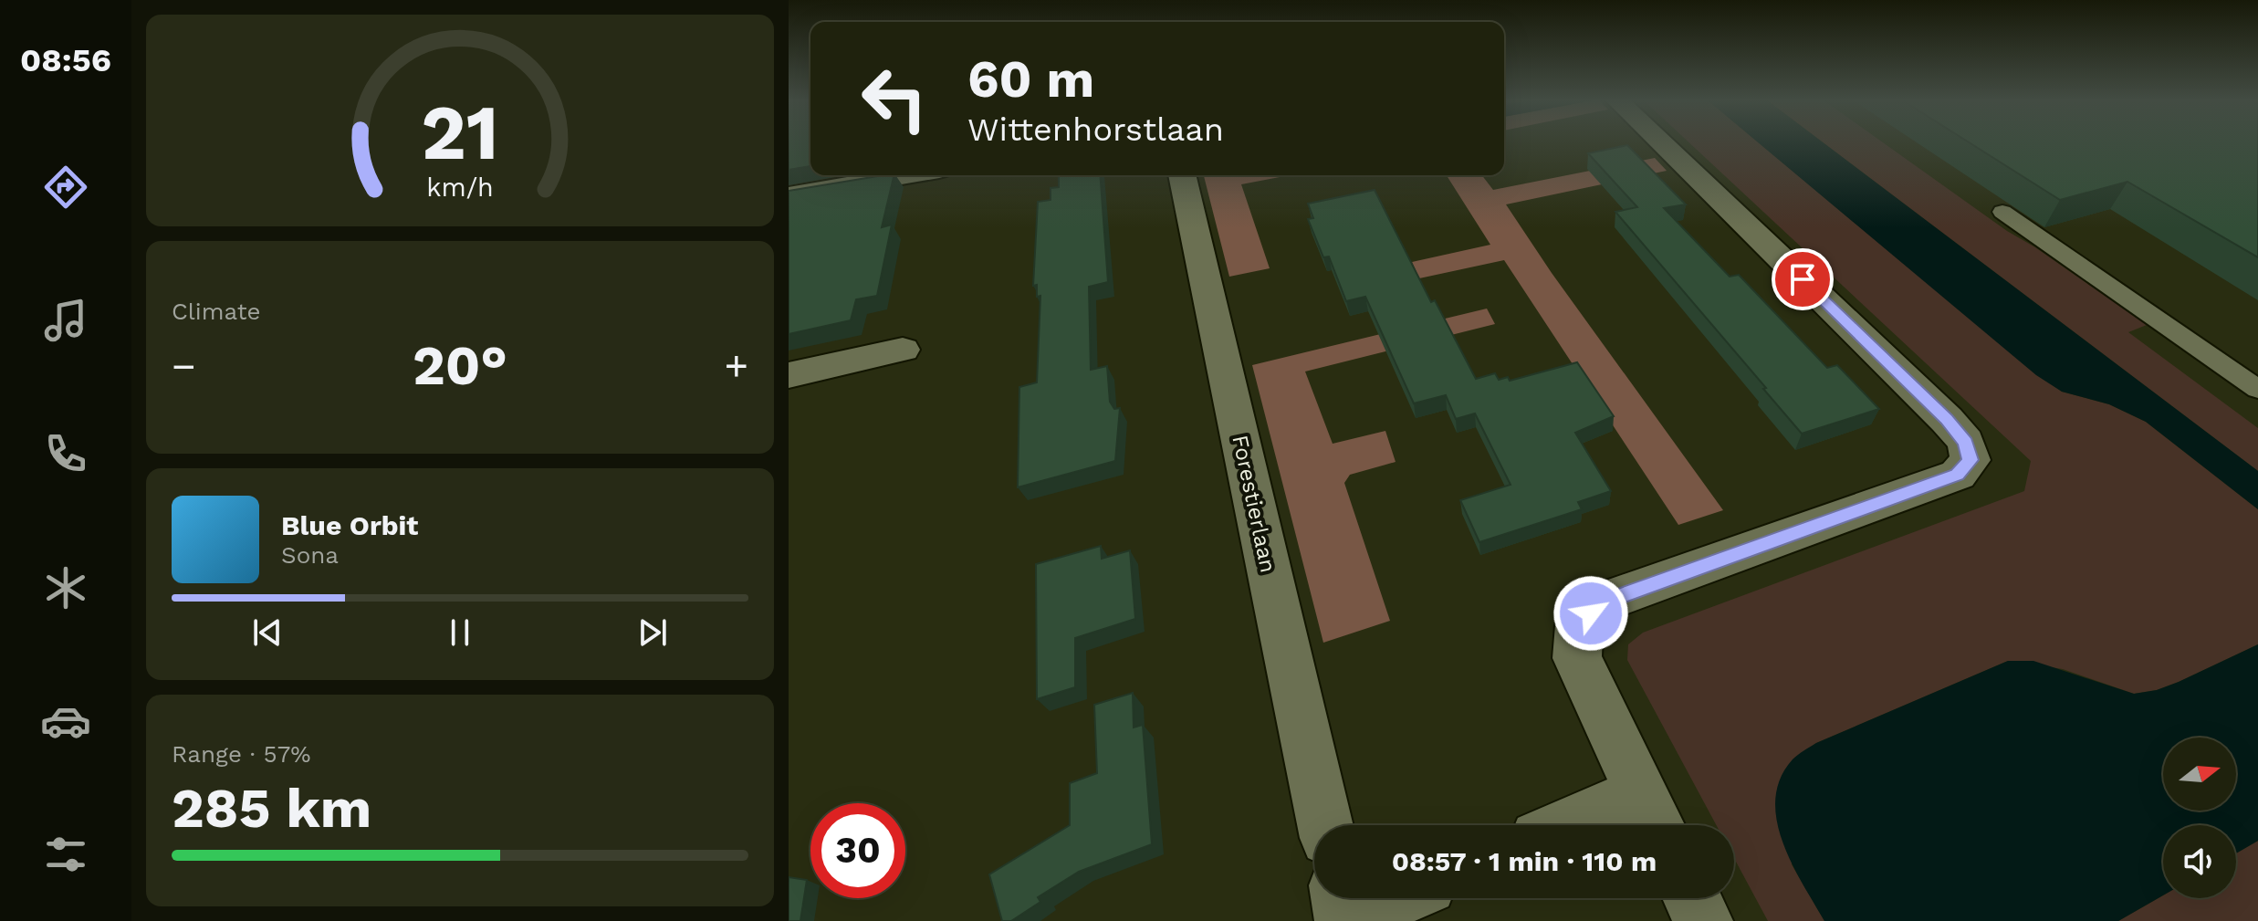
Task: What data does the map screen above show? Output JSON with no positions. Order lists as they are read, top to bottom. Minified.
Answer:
{"streets":{"street":["Forestierlaan"]},"north":"right","page":{"tabs":"08:56","turn":["60 m","Wittenhorstlaan"],"tile":["Climate",["Range · 57%","285 km"]],"heat":["−","20°","+"],"song":["Blue Orbit","Sona"],"limit":"30","trip":"08:57 · 1 min · 110 m","gauge":["21","km/h"]}}
